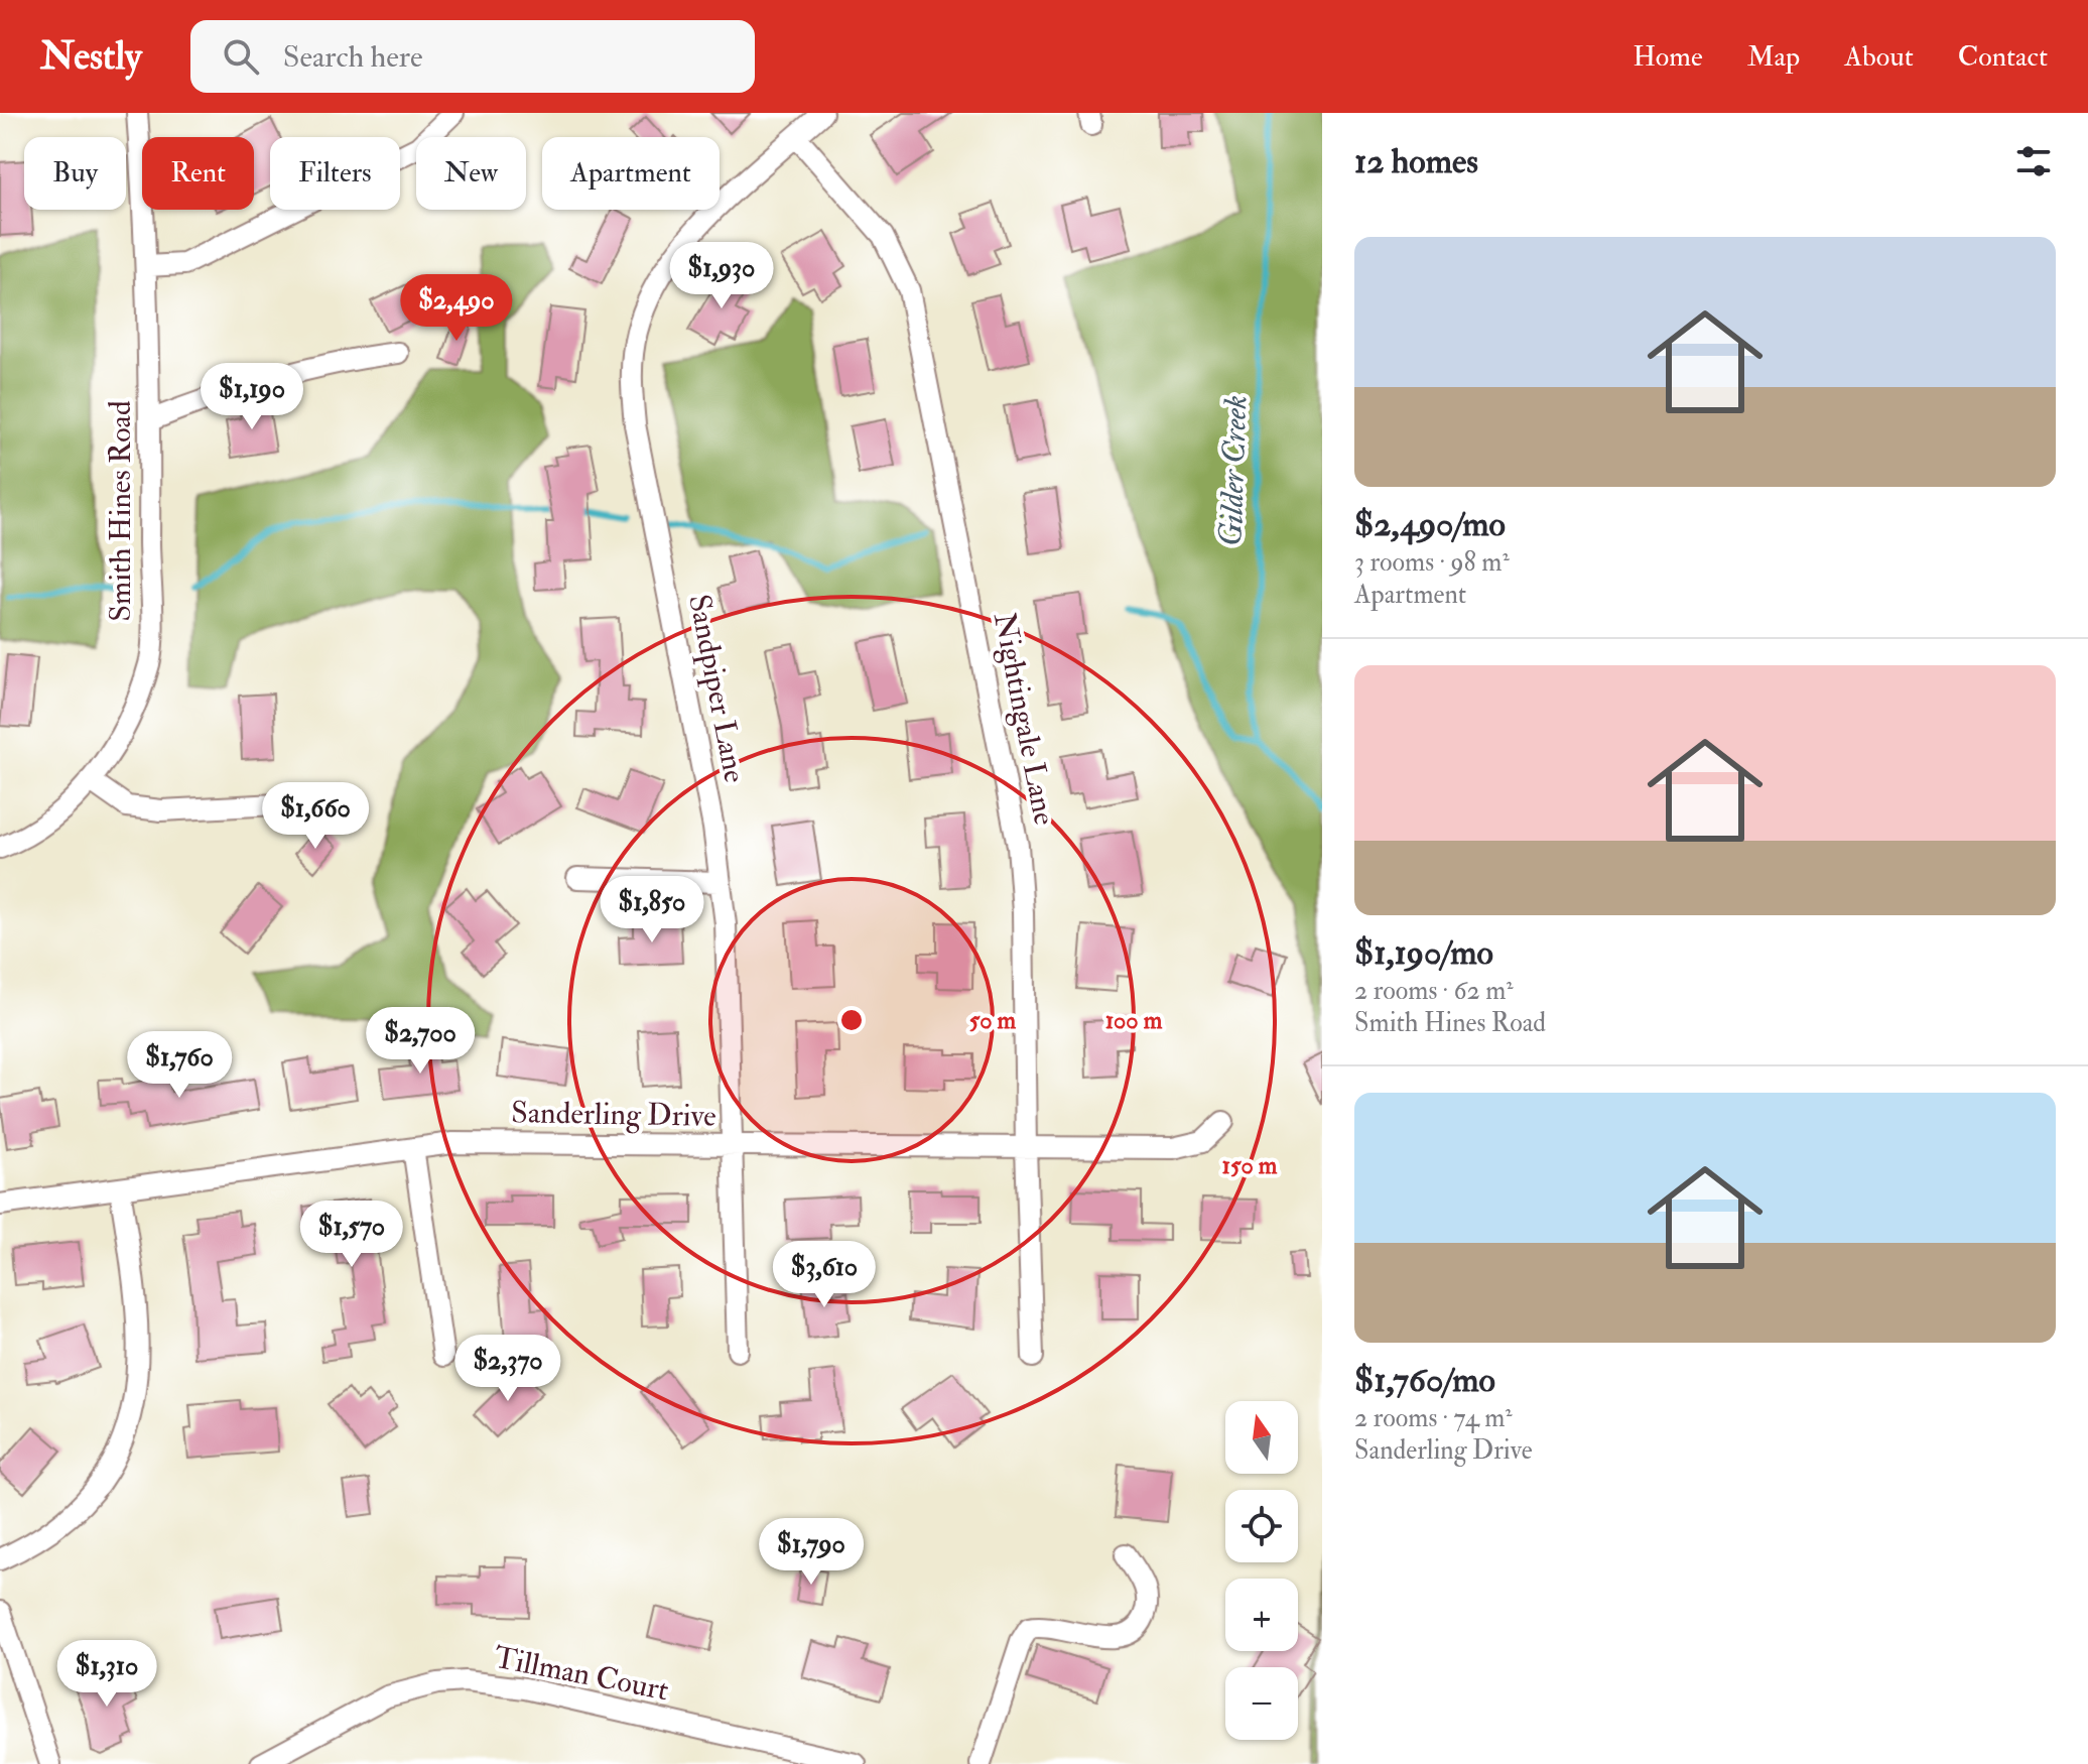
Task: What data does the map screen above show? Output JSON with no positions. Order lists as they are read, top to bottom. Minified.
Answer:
{"streets":{"street":["Smith Hines Road","Sandpiper Lane","Nightingale Lane","Sanderling Drive","Tillman Court"]},"crossings":[["Sandpiper Lane","Nightingale Lane"],["Sandpiper Lane","Sanderling Drive"],["Nightingale Lane","Sanderling Drive"]],"water":["Gilder Creek"],"north":"top","page":{"header":"Nestly","search":"Search here","nav":["Home","Map","About","Contact"],"heading":"12 homes","chip":["Buy","Rent","Filters","New","Apartment"],"list":[{"name":"$2,490/mo","note":"3 rooms · 98 m² · Apartment"},{"name":"$1,190/mo","note":"2 rooms · 62 m² · Smith Hines Road"},{"name":"$1,760/mo","note":"2 rooms · 74 m² · Sanderling Drive"}],"price":["$1,930","$2,490","$1,190","$1,660","$1,850","$2,700","$1,760","$1,570","$3,610","$2,370","$1,790","$1,310"],"map_buttons":["+","−"]},"rings":["50 m","100 m","150 m"]}
